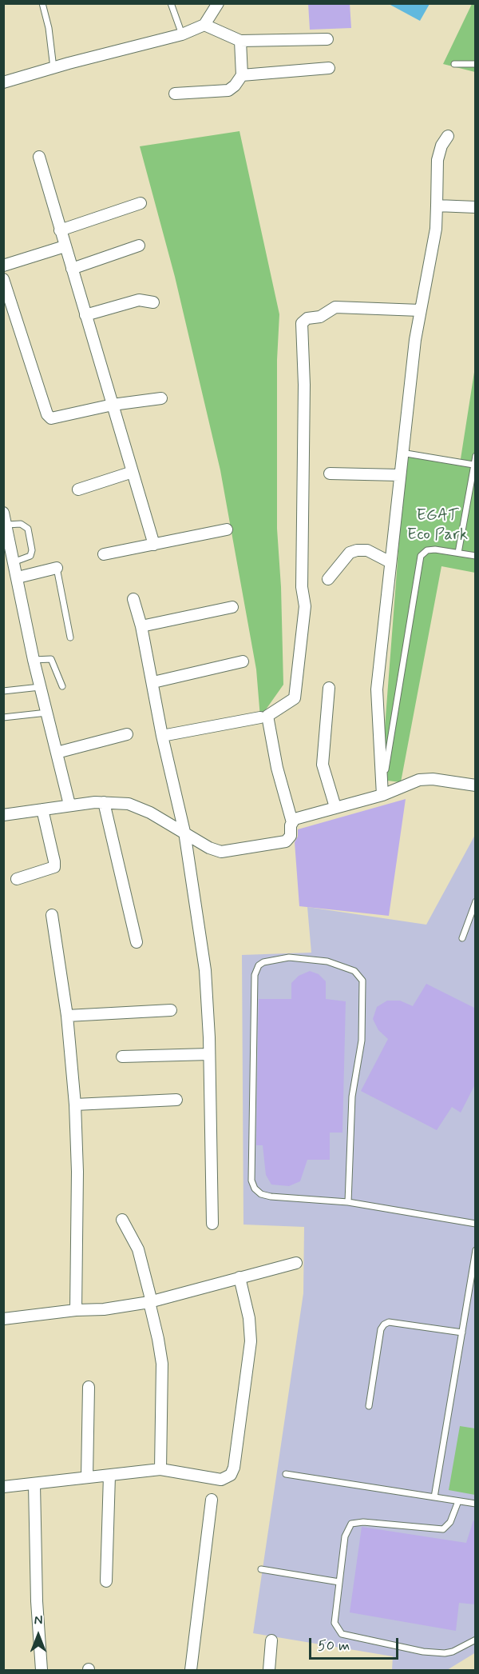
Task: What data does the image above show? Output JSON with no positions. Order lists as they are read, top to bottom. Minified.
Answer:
{"parks":["EGAT Eco Park"],"scale_bar":"50 m","north":"top"}
